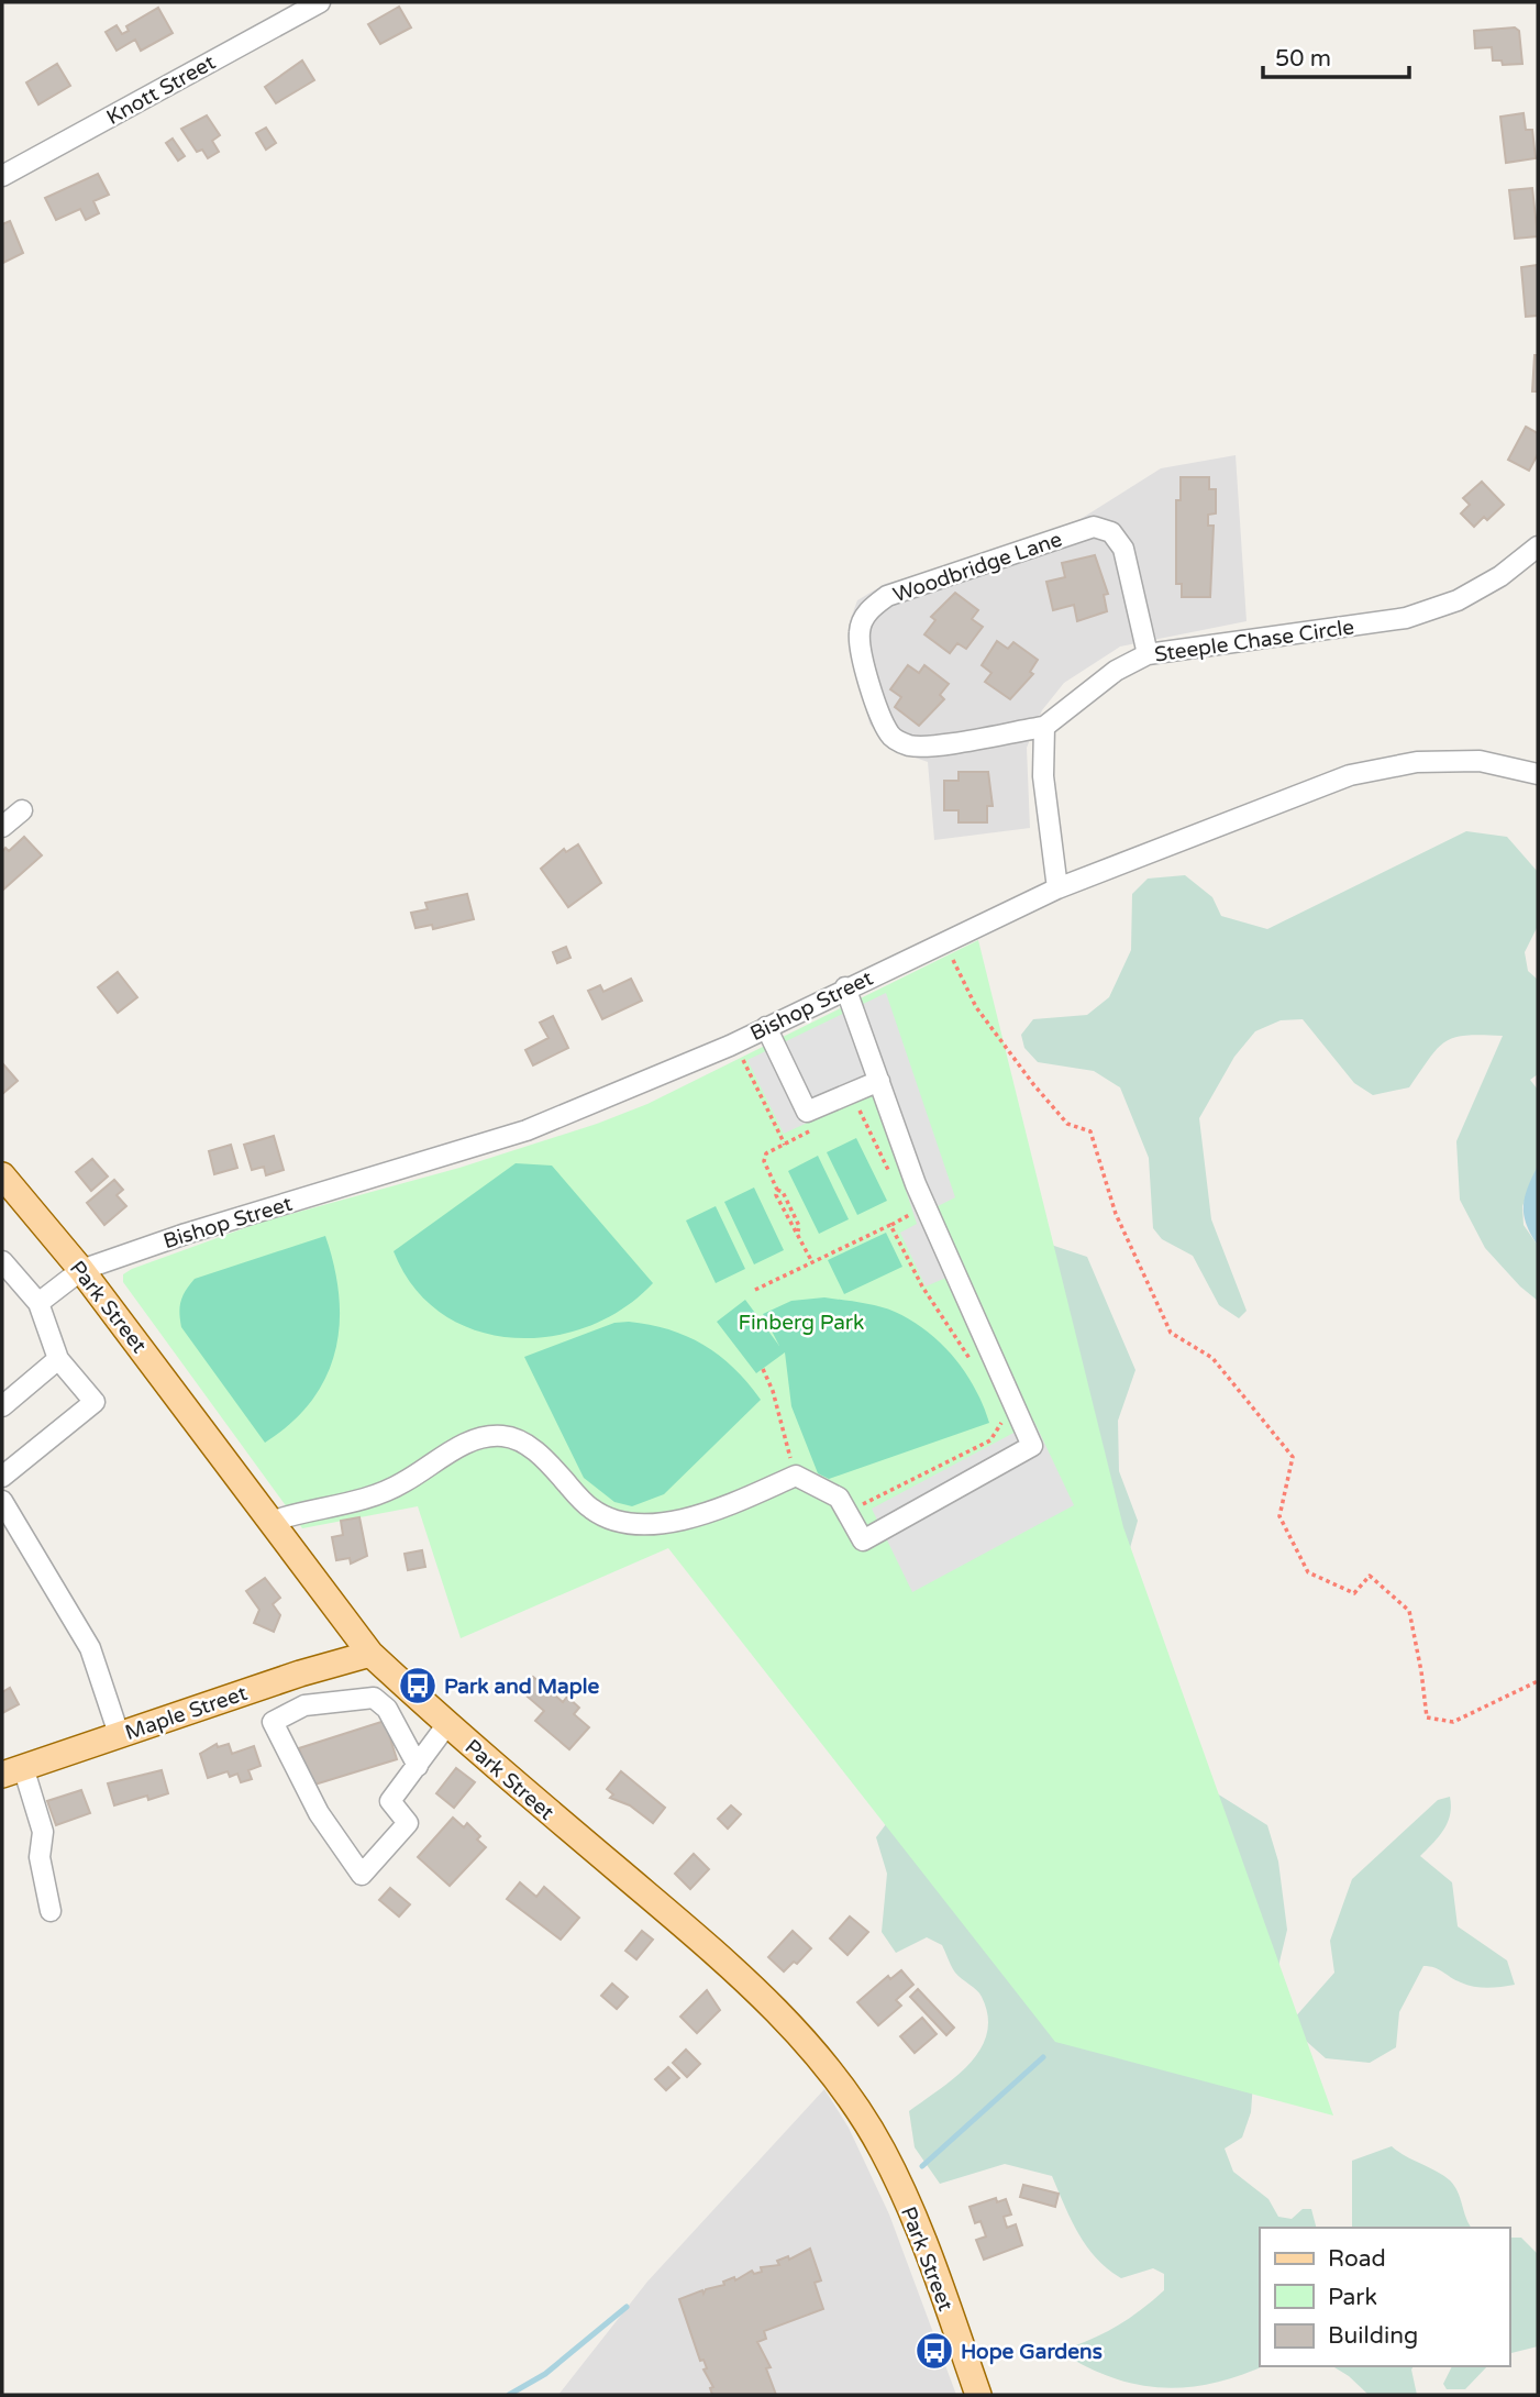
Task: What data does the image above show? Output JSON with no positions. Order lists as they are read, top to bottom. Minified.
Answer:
{"streets":{"main road":["Park Street","Maple Street"],"street":["Knott Street","Woodbridge Lane","Steeple Chase Circle","Bishop Street"]},"crossings":[["Woodbridge Lane","Steeple Chase Circle"],["Bishop Street","Park Street"],["Park Street","Maple Street"]],"parks":["Finberg Park"],"places":{"bus stop":["Park and Maple","Hope Gardens"]},"legend":["Road","Park","Building"],"scale_bar":"50 m"}
